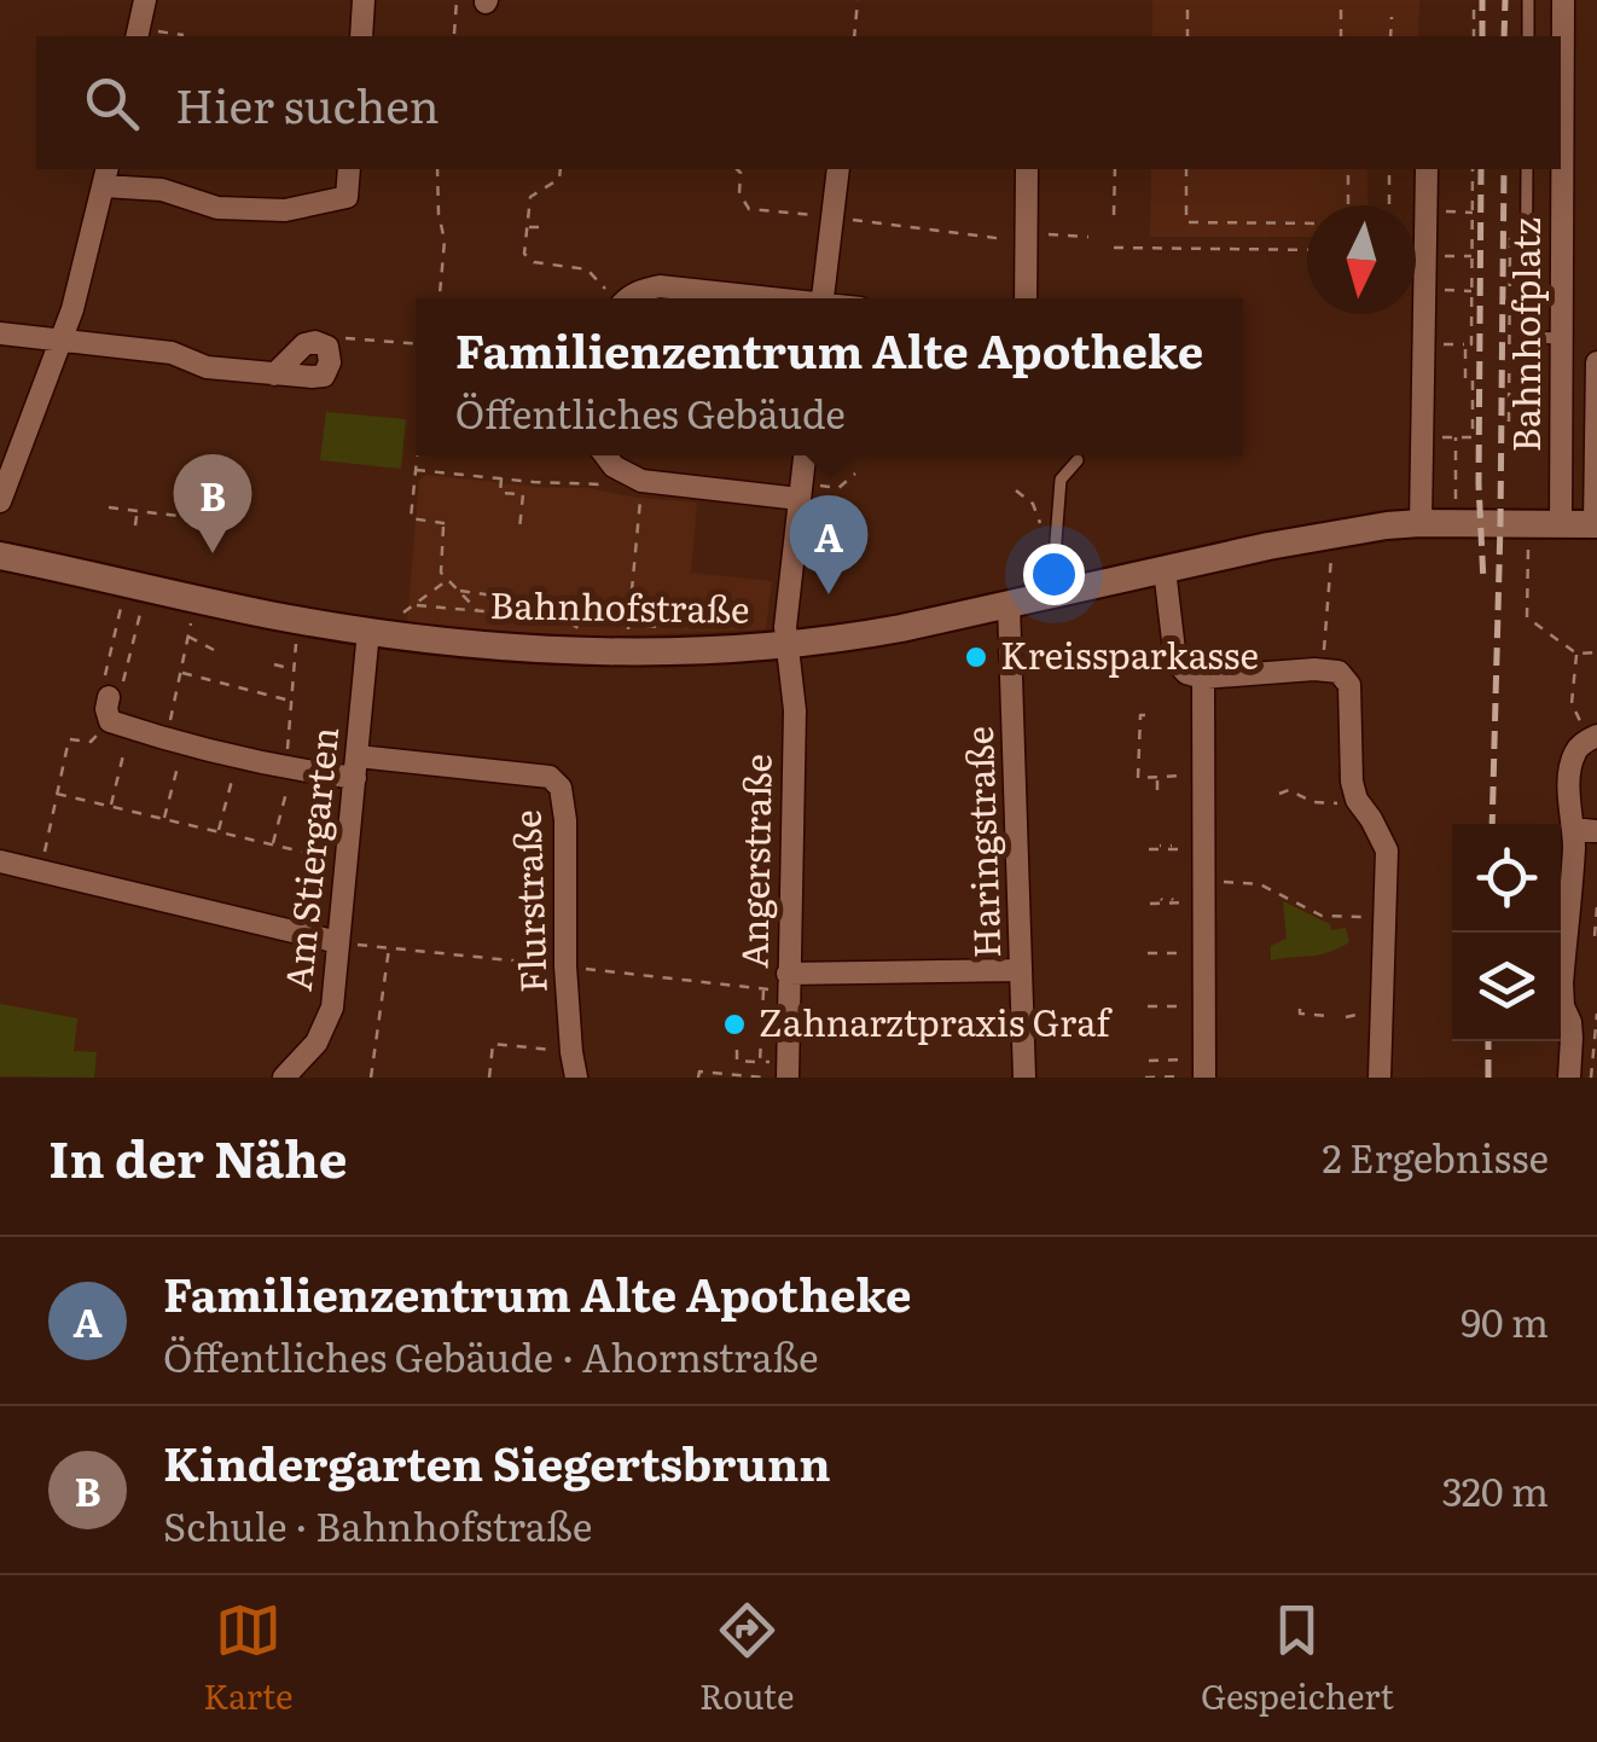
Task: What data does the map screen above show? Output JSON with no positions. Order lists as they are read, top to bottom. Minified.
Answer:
{"streets":{"street":["Bahnhofplatz","Bahnhofstraße","Haringstraße","Am Stiergarten","Angerstraße","Flurstraße"]},"crossings":[["Bahnhofplatz","Bahnhofstraße"],["Bahnhofstraße","Haringstraße"],["Bahnhofstraße","Am Stiergarten"],["Bahnhofstraße","Angerstraße"],["Am Stiergarten","Flurstraße"]],"places":["Kreissparkasse","Zahnarztpraxis Graf"],"north":"bottom","page":{"search":"Hier suchen","popup":["Familienzentrum Alte Apotheke","Öffentliches Gebäude"],"pins":["B","A"],"heading":["In der Nähe","2 Ergebnisse"],"list":[{"mark":"A","name":"Familienzentrum Alte Apotheke","note":"Öffentliches Gebäude · Ahornstraße","value":"90 m"},{"mark":"B","name":"Kindergarten Siegertsbrunn","note":"Schule · Bahnhofstraße","value":"320 m"}],"nav":["Karte","Route","Gespeichert"]}}
